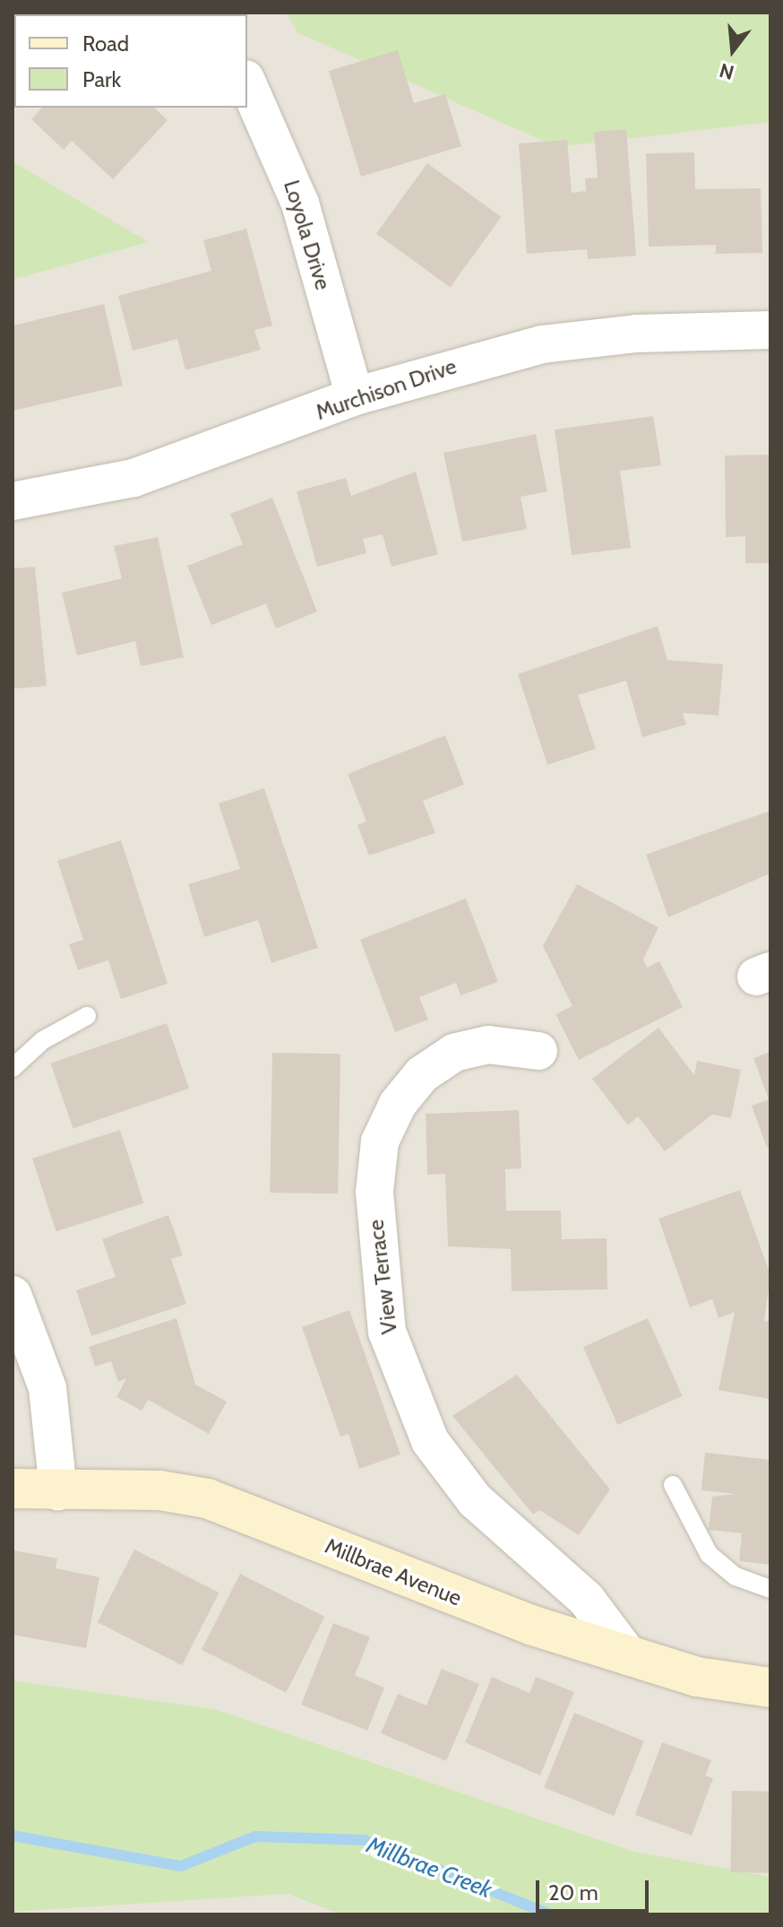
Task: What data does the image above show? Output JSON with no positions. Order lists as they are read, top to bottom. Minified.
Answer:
{"streets":{"street":["Loyola Drive","Murchison Drive","View Terrace","Millbrae Avenue"]},"crossings":[["Loyola Drive","Murchison Drive"],["View Terrace","Millbrae Avenue"]],"water":["Millbrae Creek"],"legend":["Road","Park"],"scale_bar":"20 m","north":"bottom"}
